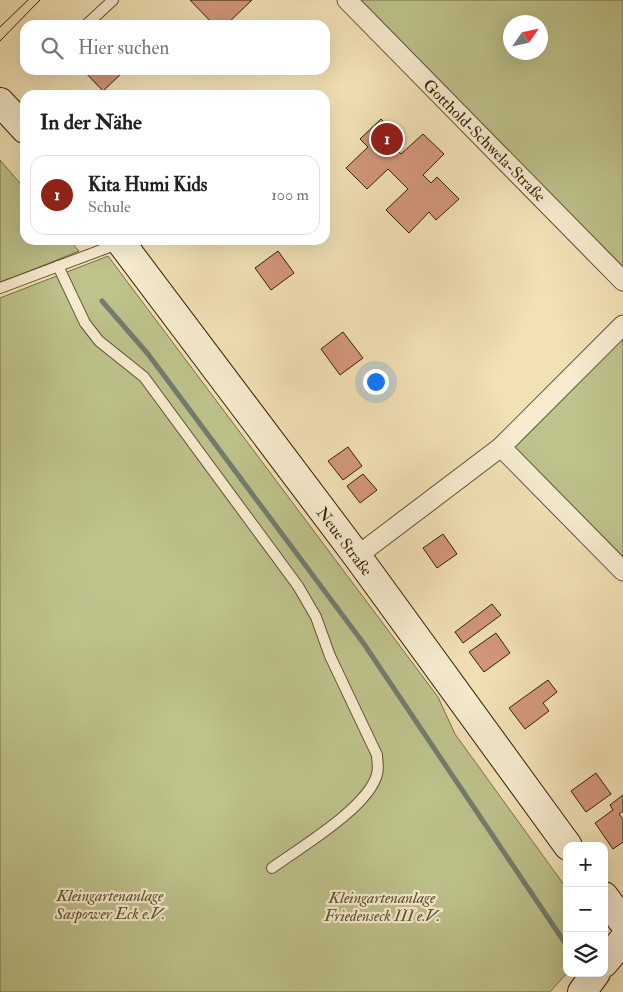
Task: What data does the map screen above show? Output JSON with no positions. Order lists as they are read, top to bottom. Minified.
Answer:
{"streets":{"street":["Gotthold-Schwela-Straße","Neue Straße"]},"parks":["Kleingartenanlage Saspower Eck e.V.","Kleingartenanlage Friedenseck III e.V."],"north":"top right","page":{"search":"Hier suchen","heading":"In der Nähe","pins":"1","list":[{"mark":"1","name":"Kita Humi Kids","note":"Schule","value":"100 m"}],"map_buttons":["+","−"]}}
